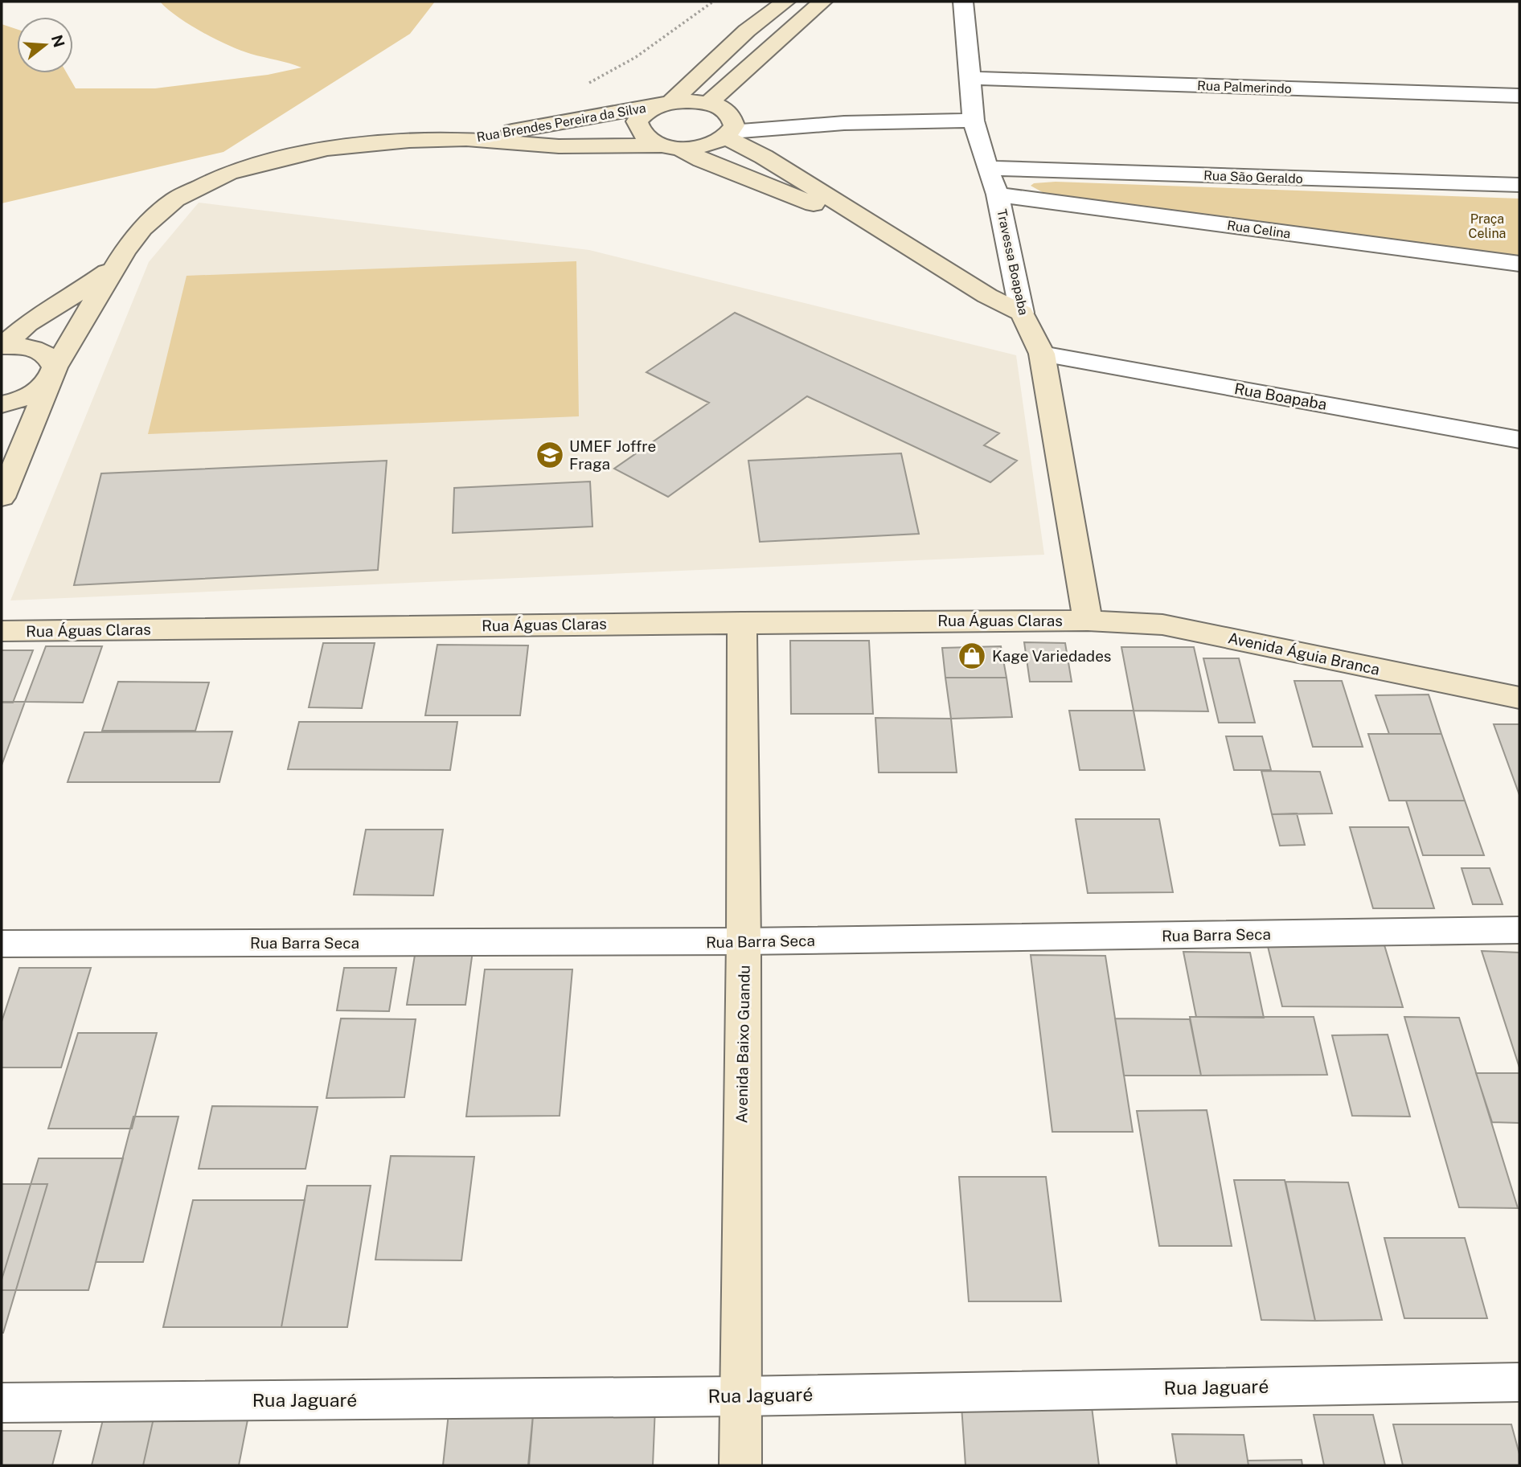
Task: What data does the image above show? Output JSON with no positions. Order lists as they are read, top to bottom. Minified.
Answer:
{"streets":{"street":["Rua Palmerindo","Rua Brendes Pereira da Silva","Rua São Geraldo","Rua Celina","Travessa Boapaba","Rua Boapaba","Rua Águas Claras","Avenida Águia Branca","Rua Barra Seca","Avenida Baixo Guandu","Rua Jaguaré"]},"crossings":[["Rua Palmerindo","Travessa Boapaba"],["Rua São Geraldo","Travessa Boapaba"],["Rua Celina","Travessa Boapaba"],["Travessa Boapaba","Rua Boapaba"],["Travessa Boapaba","Rua Águas Claras"],["Travessa Boapaba","Avenida Águia Branca"],["Rua Águas Claras","Avenida Águia Branca"],["Rua Águas Claras","Avenida Baixo Guandu"],["Rua Barra Seca","Avenida Baixo Guandu"],["Avenida Baixo Guandu","Rua Jaguaré"]],"parks":["Praça Celina"],"places":{"school or university":["UMEF Joffre Fraga"],"shop":["Kage Variedades"]},"north":"right"}
